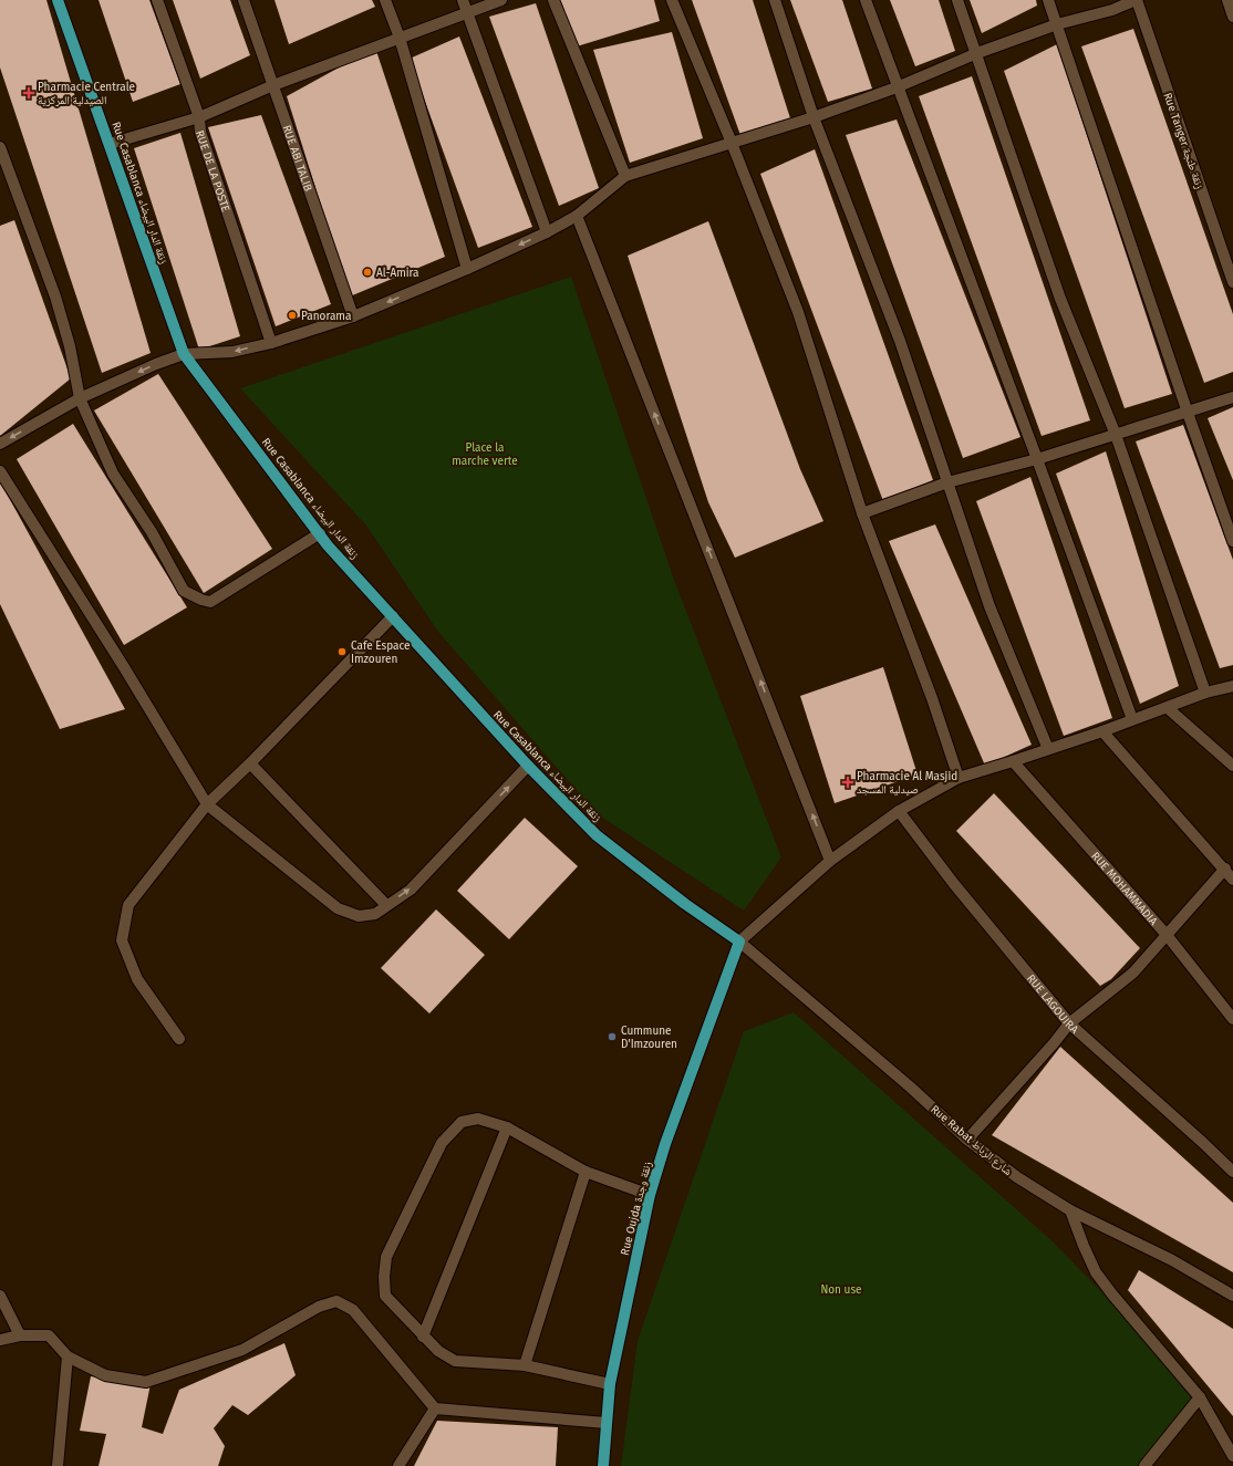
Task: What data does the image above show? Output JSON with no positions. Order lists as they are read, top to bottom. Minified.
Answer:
{"streets":{"main road":["Rue Casablanca زنقة الدار البيضاء","Rue Oujda زنقة وجدة"],"street":["Rue Tanger زنقة طنجة","RUE ABI TALIB","RUE DE LA POSTE","RUE MOHAMMADIA","RUE LAGOUIRA","Rue Rabat شارع الرباط"]},"crossings":[["Rue Casablanca زنقة الدار البيضاء","Rue Rabat شارع الرباط"],["Rue Casablanca زنقة الدار البيضاء","Rue Oujda زنقة وجدة"],["Rue Rabat شارع الرباط","Rue Oujda زنقة وجدة"]],"parks":["Place la marche verte","Non use"],"places":{"health":["Pharmacie Centrale الصيدلية المركزية","Pharmacie Al Masjid صيدلية المسجد"],"other":["Al-Amira","Panorama","Cafe Espace Imzouren","Cummune D'Imzouren"]}}
